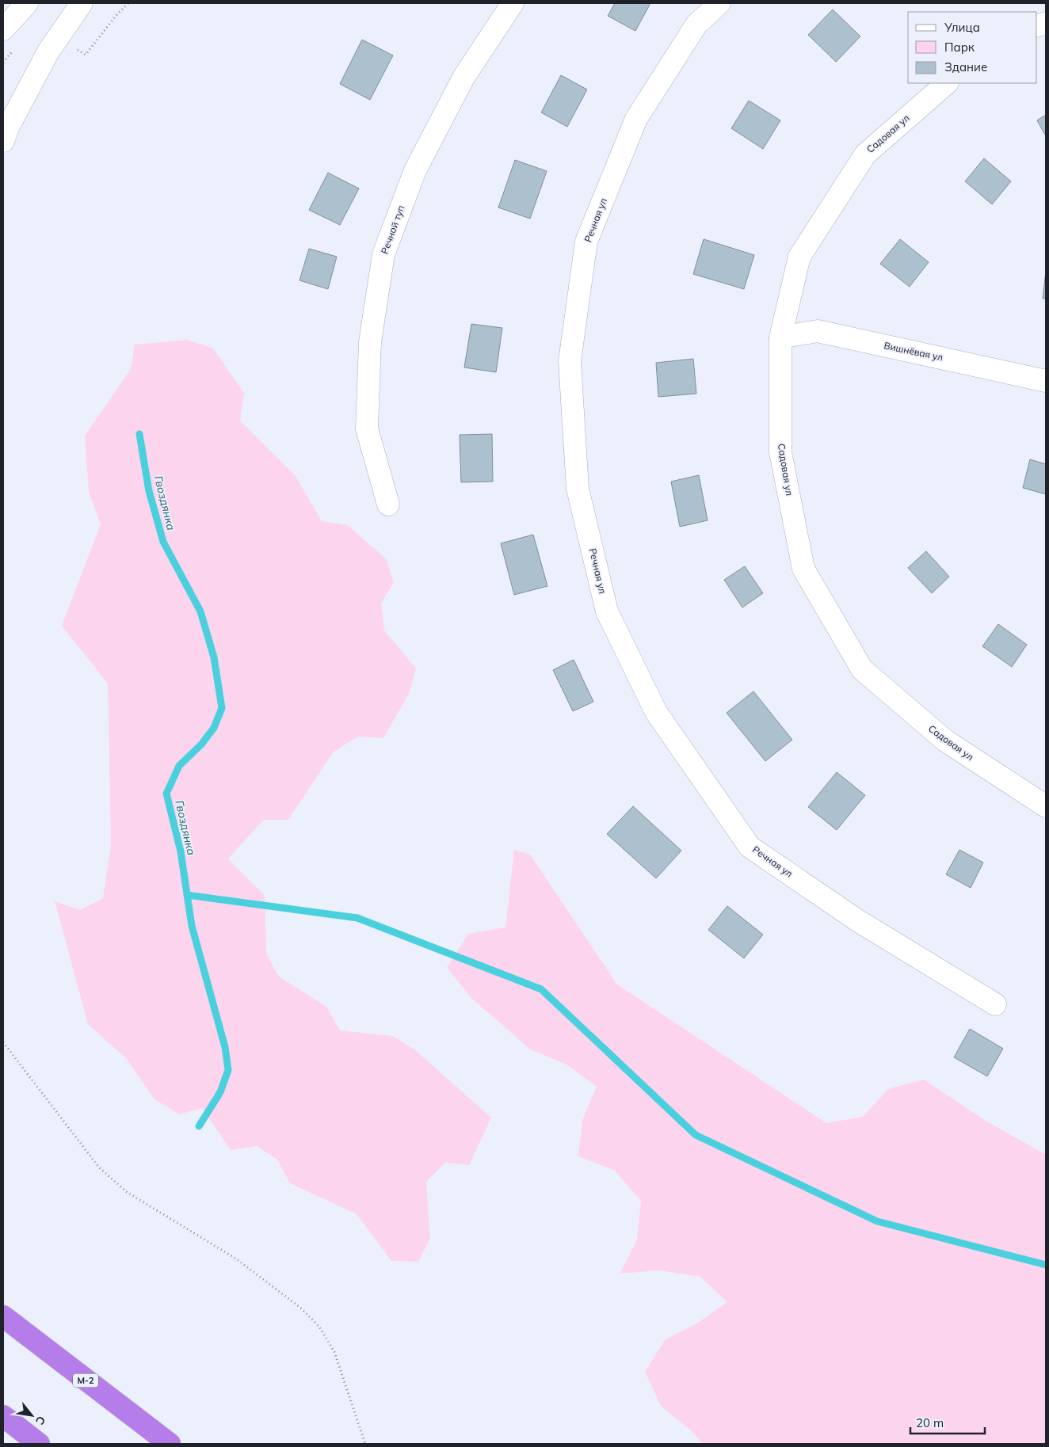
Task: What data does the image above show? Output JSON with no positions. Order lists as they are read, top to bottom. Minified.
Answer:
{"streets":{"highway":["М-2"],"street":["Садовая ул","Речная ул","Речной туп","Вишнёвая ул"]},"crossings":[["Садовая ул","Вишнёвая ул"]],"water":["Гвоздянка"],"legend":["Улица","Парк","Здание"],"scale_bar":"20 m","north":"bottom right"}
